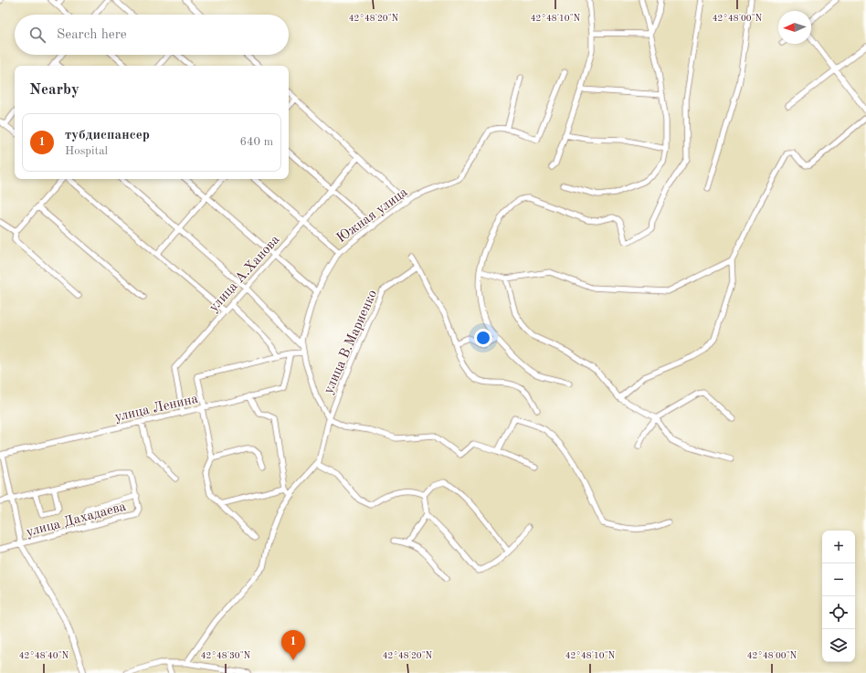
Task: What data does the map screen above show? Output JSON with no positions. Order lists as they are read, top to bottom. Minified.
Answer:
{"streets":{"street":["Южная улица","улица А.Ханова","улица В.Мариенко","улица Ленина","улица Дахадаева"]},"crossings":[["Южная улица","улица В.Мариенко"],["улица А.Ханова","улица Ленина"]],"north":"left","page":{"search":"Search here","heading":"Nearby","list":[{"mark":"1","name":"тубдиспансер","note":"Hospital","value":"640 m"}],"map_buttons":["+","−"],"pins":"1"},"coordinates":["42°48'20\"N","42°48'10\"N","42°48'00\"N","42°48'40\"N","42°48'30\"N"]}
